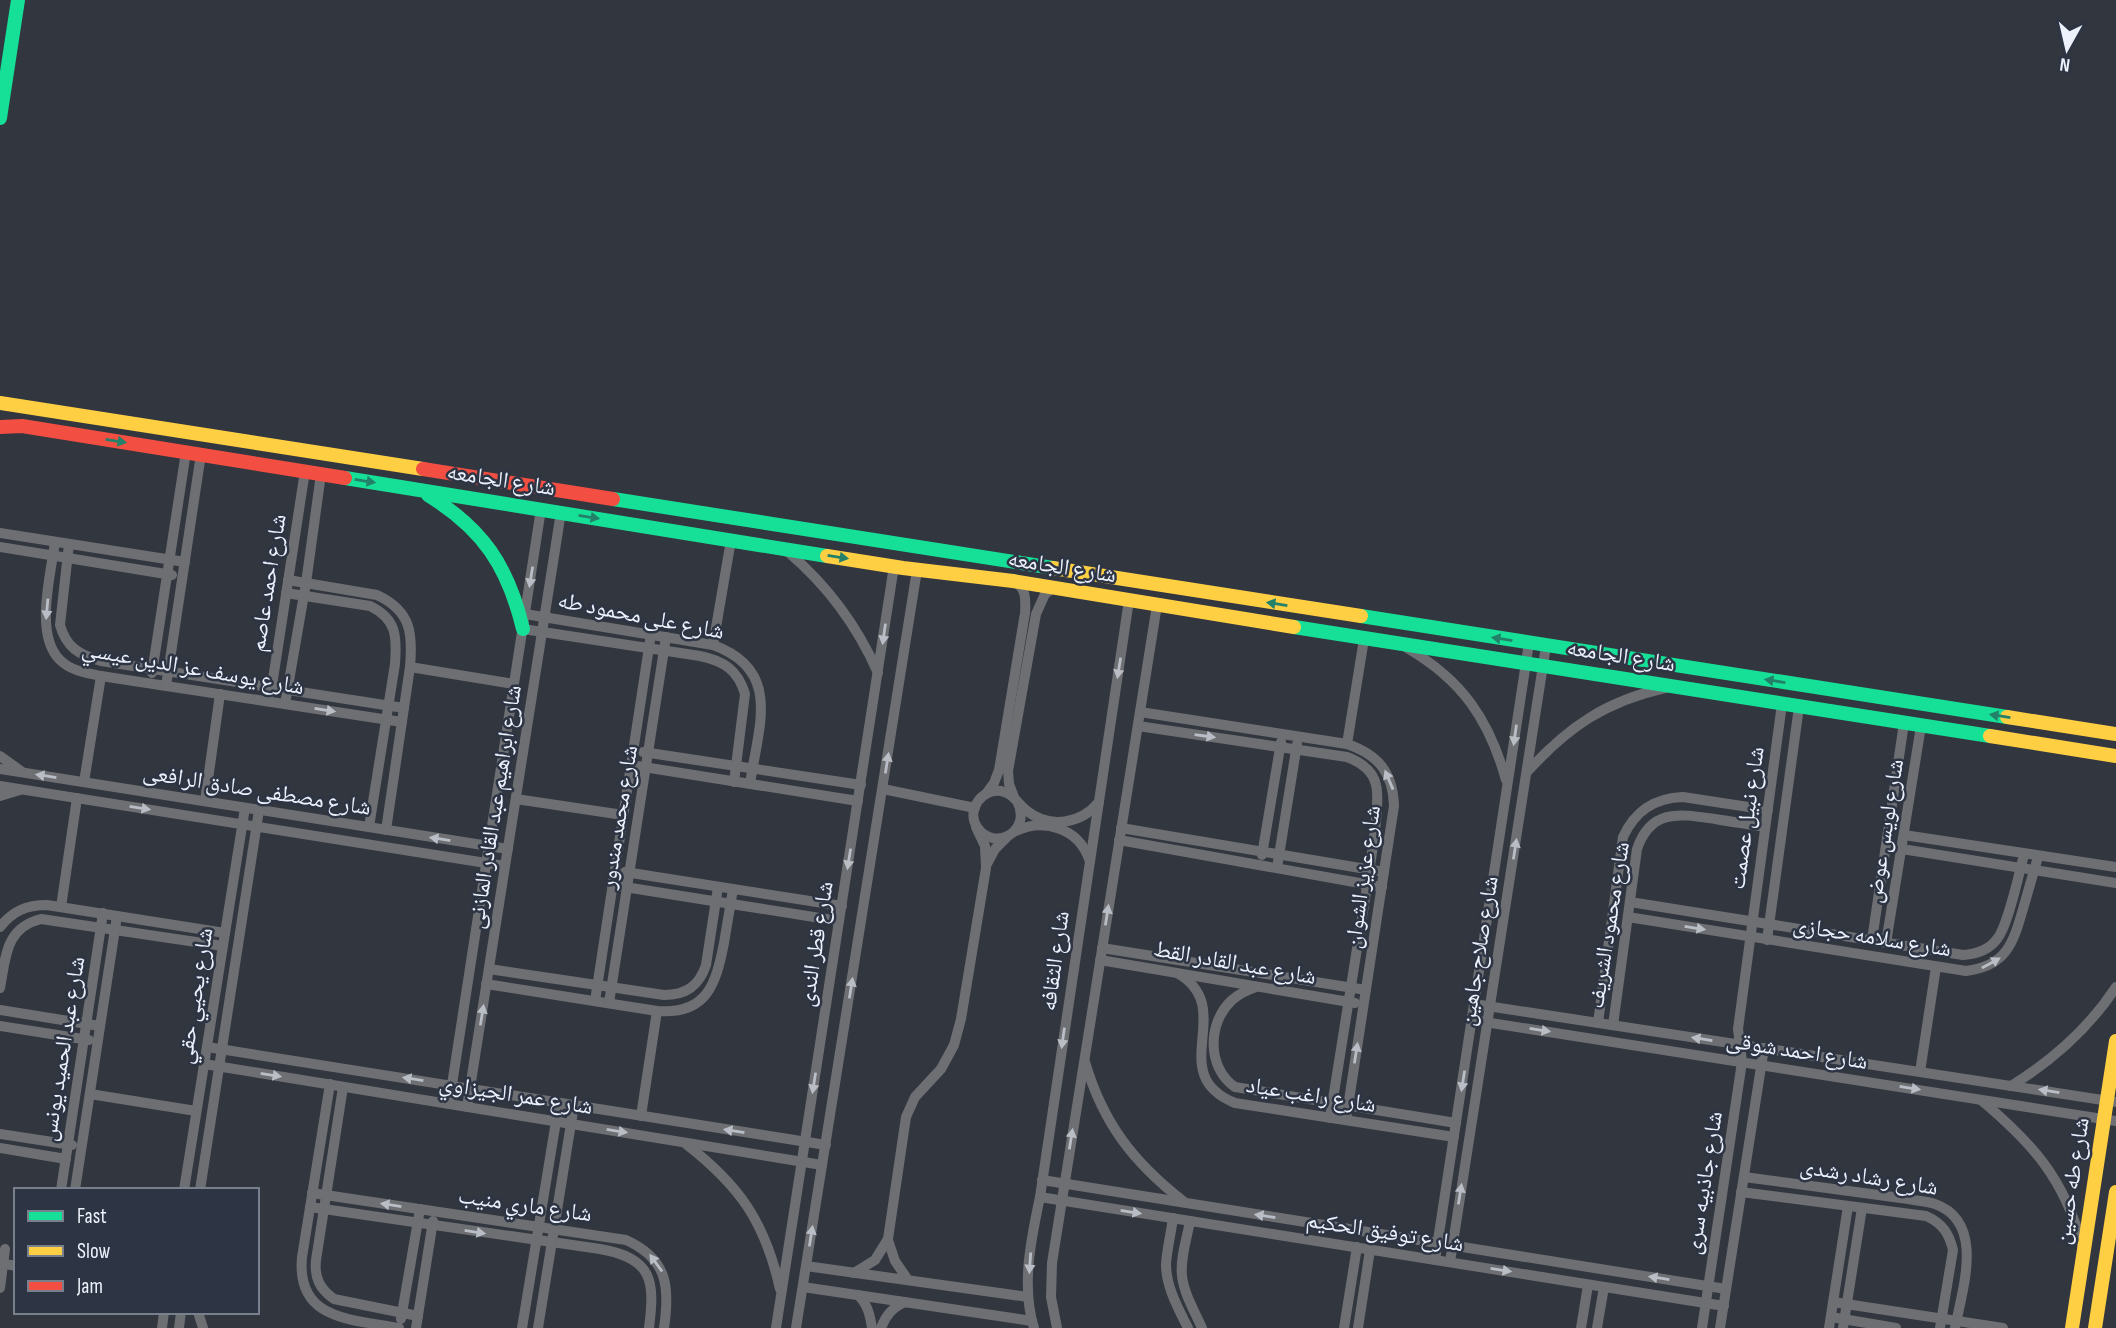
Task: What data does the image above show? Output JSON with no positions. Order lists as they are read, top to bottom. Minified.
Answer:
{"streets":{"street":["شارع الجامعه","شارع احمد عاصم","شارع على محمود طه","شارع يوسف عز الدين عيسي","شارع مصطفى صادق الرافعى","شارع ابراهيم عبد القادر المازنى","شارع محمد مندور","شارع نبيل عصمت","شارع لويس عوض","شارع عزيز الشوان","شارع محمود الشريف","شارع سلامه حجازى","شارع قطر الندى","شارع صلاح جاهين","شارع الثقافه","شارع عبد القادر القط","شارع يحيي حقي","شارع عبد الحميد يونس","شارع احمد شوقى","شارع عمر الجيزاوي","شارع راغب عياد","شارع رشاد رشدى","شارع طه حسين","شارع جاذبيه سرى","شارع ماري منيب","شارع توفيق الحكيم"]},"crossings":[["شارع الجامعه","شارع احمد عاصم"],["شارع الجامعه","شارع ابراهيم عبد القادر المازنى"],["شارع الجامعه","شارع نبيل عصمت"],["شارع الجامعه","شارع لويس عوض"],["شارع الجامعه","شارع قطر الندى"],["شارع الجامعه","شارع صلاح جاهين"],["شارع الجامعه","شارع الثقافه"],["شارع احمد عاصم","شارع يوسف عز الدين عيسي"],["شارع على محمود طه","شارع ابراهيم عبد القادر المازنى"],["شارع على محمود طه","شارع محمد مندور"],["شارع مصطفى صادق الرافعى","شارع ابراهيم عبد القادر المازنى"],["شارع مصطفى صادق الرافعى","شارع يحيي حقي"],["شارع ابراهيم عبد القادر المازنى","شارع عمر الجيزاوي"],["شارع نبيل عصمت","شارع محمود الشريف"],["شارع نبيل عصمت","شارع سلامه حجازى"],["شارع نبيل عصمت","شارع احمد شوقى"],["شارع نبيل عصمت","شارع جاذبيه سرى"],["شارع لويس عوض","شارع سلامه حجازى"],["شارع عزيز الشوان","شارع الثقافه"],["شارع عزيز الشوان","شارع عبد القادر القط"],["شارع عزيز الشوان","شارع راغب عياد"],["شارع محمود الشريف","شارع سلامه حجازى"],["شارع محمود الشريف","شارع احمد شوقى"],["شارع قطر الندى","شارع عمر الجيزاوي"],["شارع صلاح جاهين","شارع احمد شوقى"],["شارع صلاح جاهين","شارع راغب عياد"],["شارع صلاح جاهين","شارع توفيق الحكيم"],["شارع الثقافه","شارع عبد القادر القط"],["شارع الثقافه","شارع توفيق الحكيم"],["شارع عبد القادر القط","شارع راغب عياد"],["شارع يحيي حقي","شارع عمر الجيزاوي"],["شارع احمد شوقى","شارع طه حسين"],["شارع احمد شوقى","شارع جاذبيه سرى"],["شارع رشاد رشدى","شارع جاذبيه سرى"],["شارع جاذبيه سرى","شارع توفيق الحكيم"]],"legend":["Fast","Slow","Jam"],"north":"bottom"}
